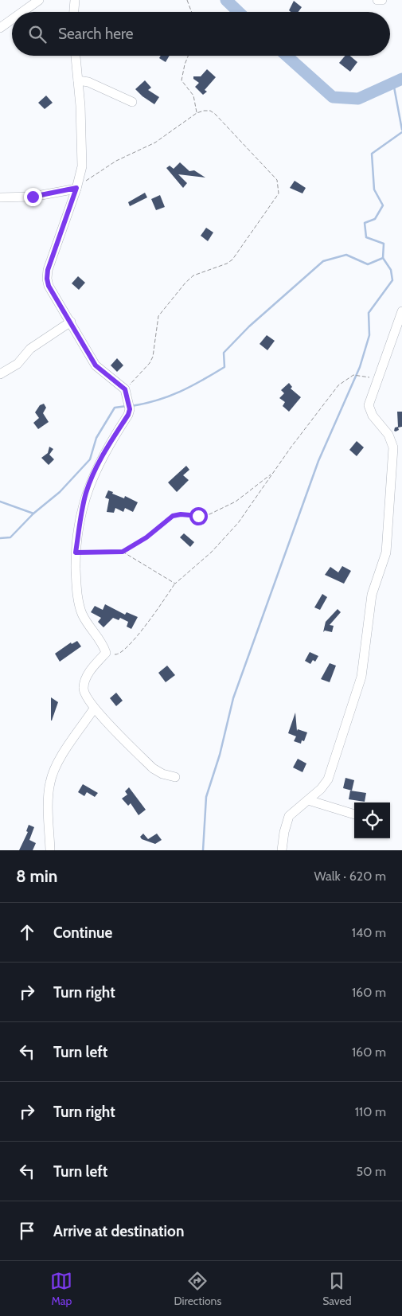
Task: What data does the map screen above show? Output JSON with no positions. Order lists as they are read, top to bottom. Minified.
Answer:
{"page":{"search":"Search here","heading":["8 min","Walk · 620 m"],"list":[["Continue","140 m"],["Turn right","160 m"],["Turn left","160 m"],["Turn right","110 m"],["Turn left","50 m"],"Arrive at destination"],"nav":["Map","Directions","Saved"]}}
